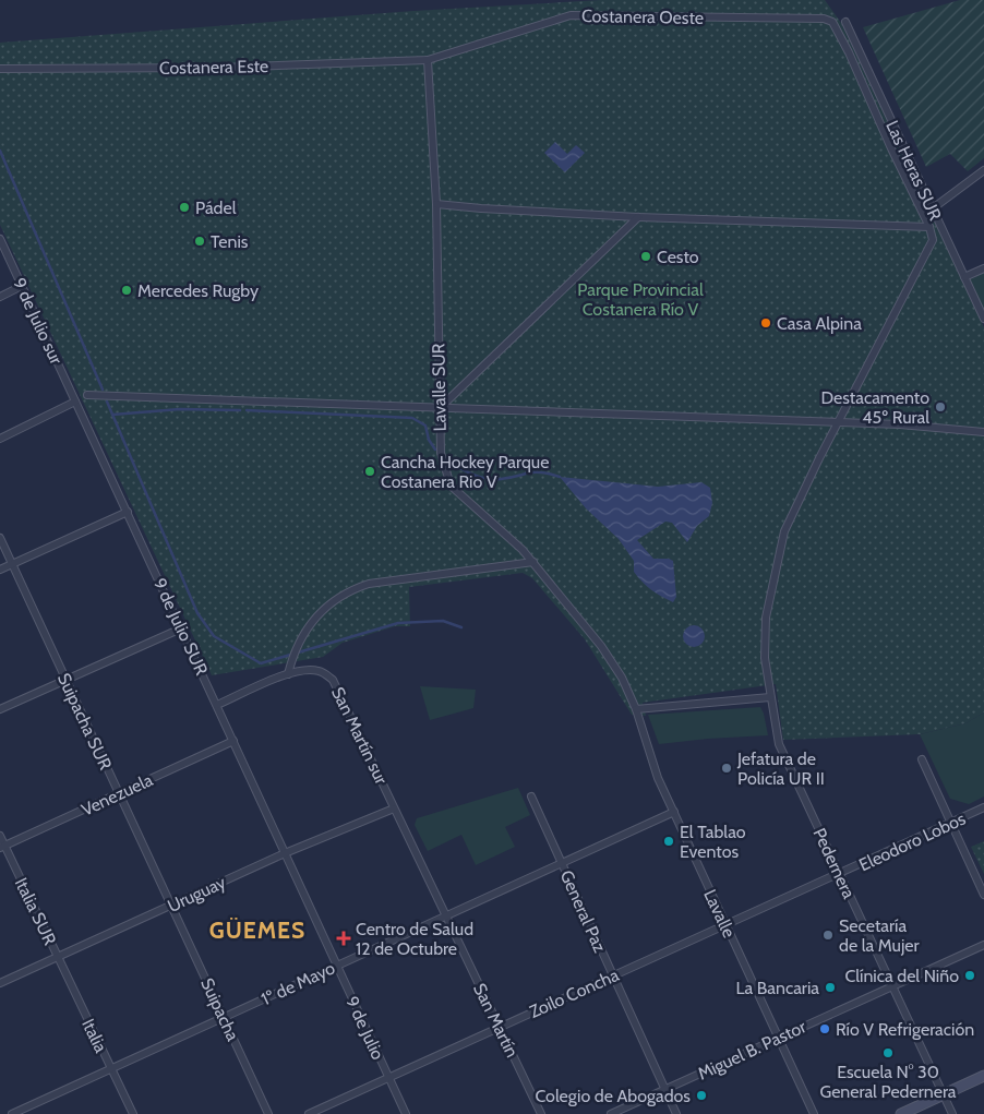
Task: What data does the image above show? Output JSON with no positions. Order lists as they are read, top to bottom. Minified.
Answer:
{"streets":{"street":["Costanera Oeste","Costanera Este","Las Heras SUR","9 de Julio sur","Lavalle SUR","9 de Julio SUR","Suipacha SUR","San Martín sur","Venezuela","Eleodoro Lobos","Pedernera","Uruguay","Italia SUR","General Paz","Lavalle","1º de Mayo","Zoilo Concha","Suipacha","San Martín","9 de Julio","Italia","Miguel B. Pastor"]},"crossings":[["Costanera Oeste","Costanera Este"],["Costanera Oeste","Lavalle SUR"],["Costanera Oeste","Pedernera"],["Costanera Este","Lavalle SUR"],["9 de Julio sur","9 de Julio SUR"],["Lavalle SUR","Lavalle"],["9 de Julio SUR","Venezuela"],["9 de Julio SUR","Uruguay"],["9 de Julio SUR","9 de Julio"],["Suipacha SUR","Venezuela"],["Suipacha SUR","Uruguay"],["Suipacha SUR","Suipacha"],["San Martín sur","Uruguay"],["San Martín sur","San Martín"],["Venezuela","Italia SUR"],["Eleodoro Lobos","Pedernera"],["Eleodoro Lobos","Zoilo Concha"],["Pedernera","Zoilo Concha"],["Pedernera","Miguel B. Pastor"],["Uruguay","Italia SUR"],["Uruguay","Suipacha"],["Uruguay","San Martín"],["Uruguay","9 de Julio"],["Uruguay","Italia"],["Italia SUR","Italia"],["General Paz","1º de Mayo"],["General Paz","Zoilo Concha"],["General Paz","Miguel B. Pastor"],["Lavalle","1º de Mayo"],["Lavalle","Zoilo Concha"],["Lavalle","Miguel B. Pastor"],["1º de Mayo","Suipacha"],["1º de Mayo","San Martín"],["1º de Mayo","9 de Julio"],["1º de Mayo","Italia"],["Zoilo Concha","San Martín"],["Zoilo Concha","9 de Julio"]],"districts":["GÜEMES"],"parks":["Parque Provincial Costanera Río V"],"places":{"other":["Pádel","Tenis","Cesto","Mercedes Rugby","Casa Alpina","Destacamento 45º Rural","Cancha Hockey Parque Costanera Rio V","Jefatura de Policía UR II","El Tablao Eventos","Secetaría de la Mujer","Clínica del Niño","La Bancaria","Río V Refrigeración","Escuela N° 30 General Pedernera","Colegio de Abogados"],"health":["Centro de Salud 12 de Octubre"]}}
